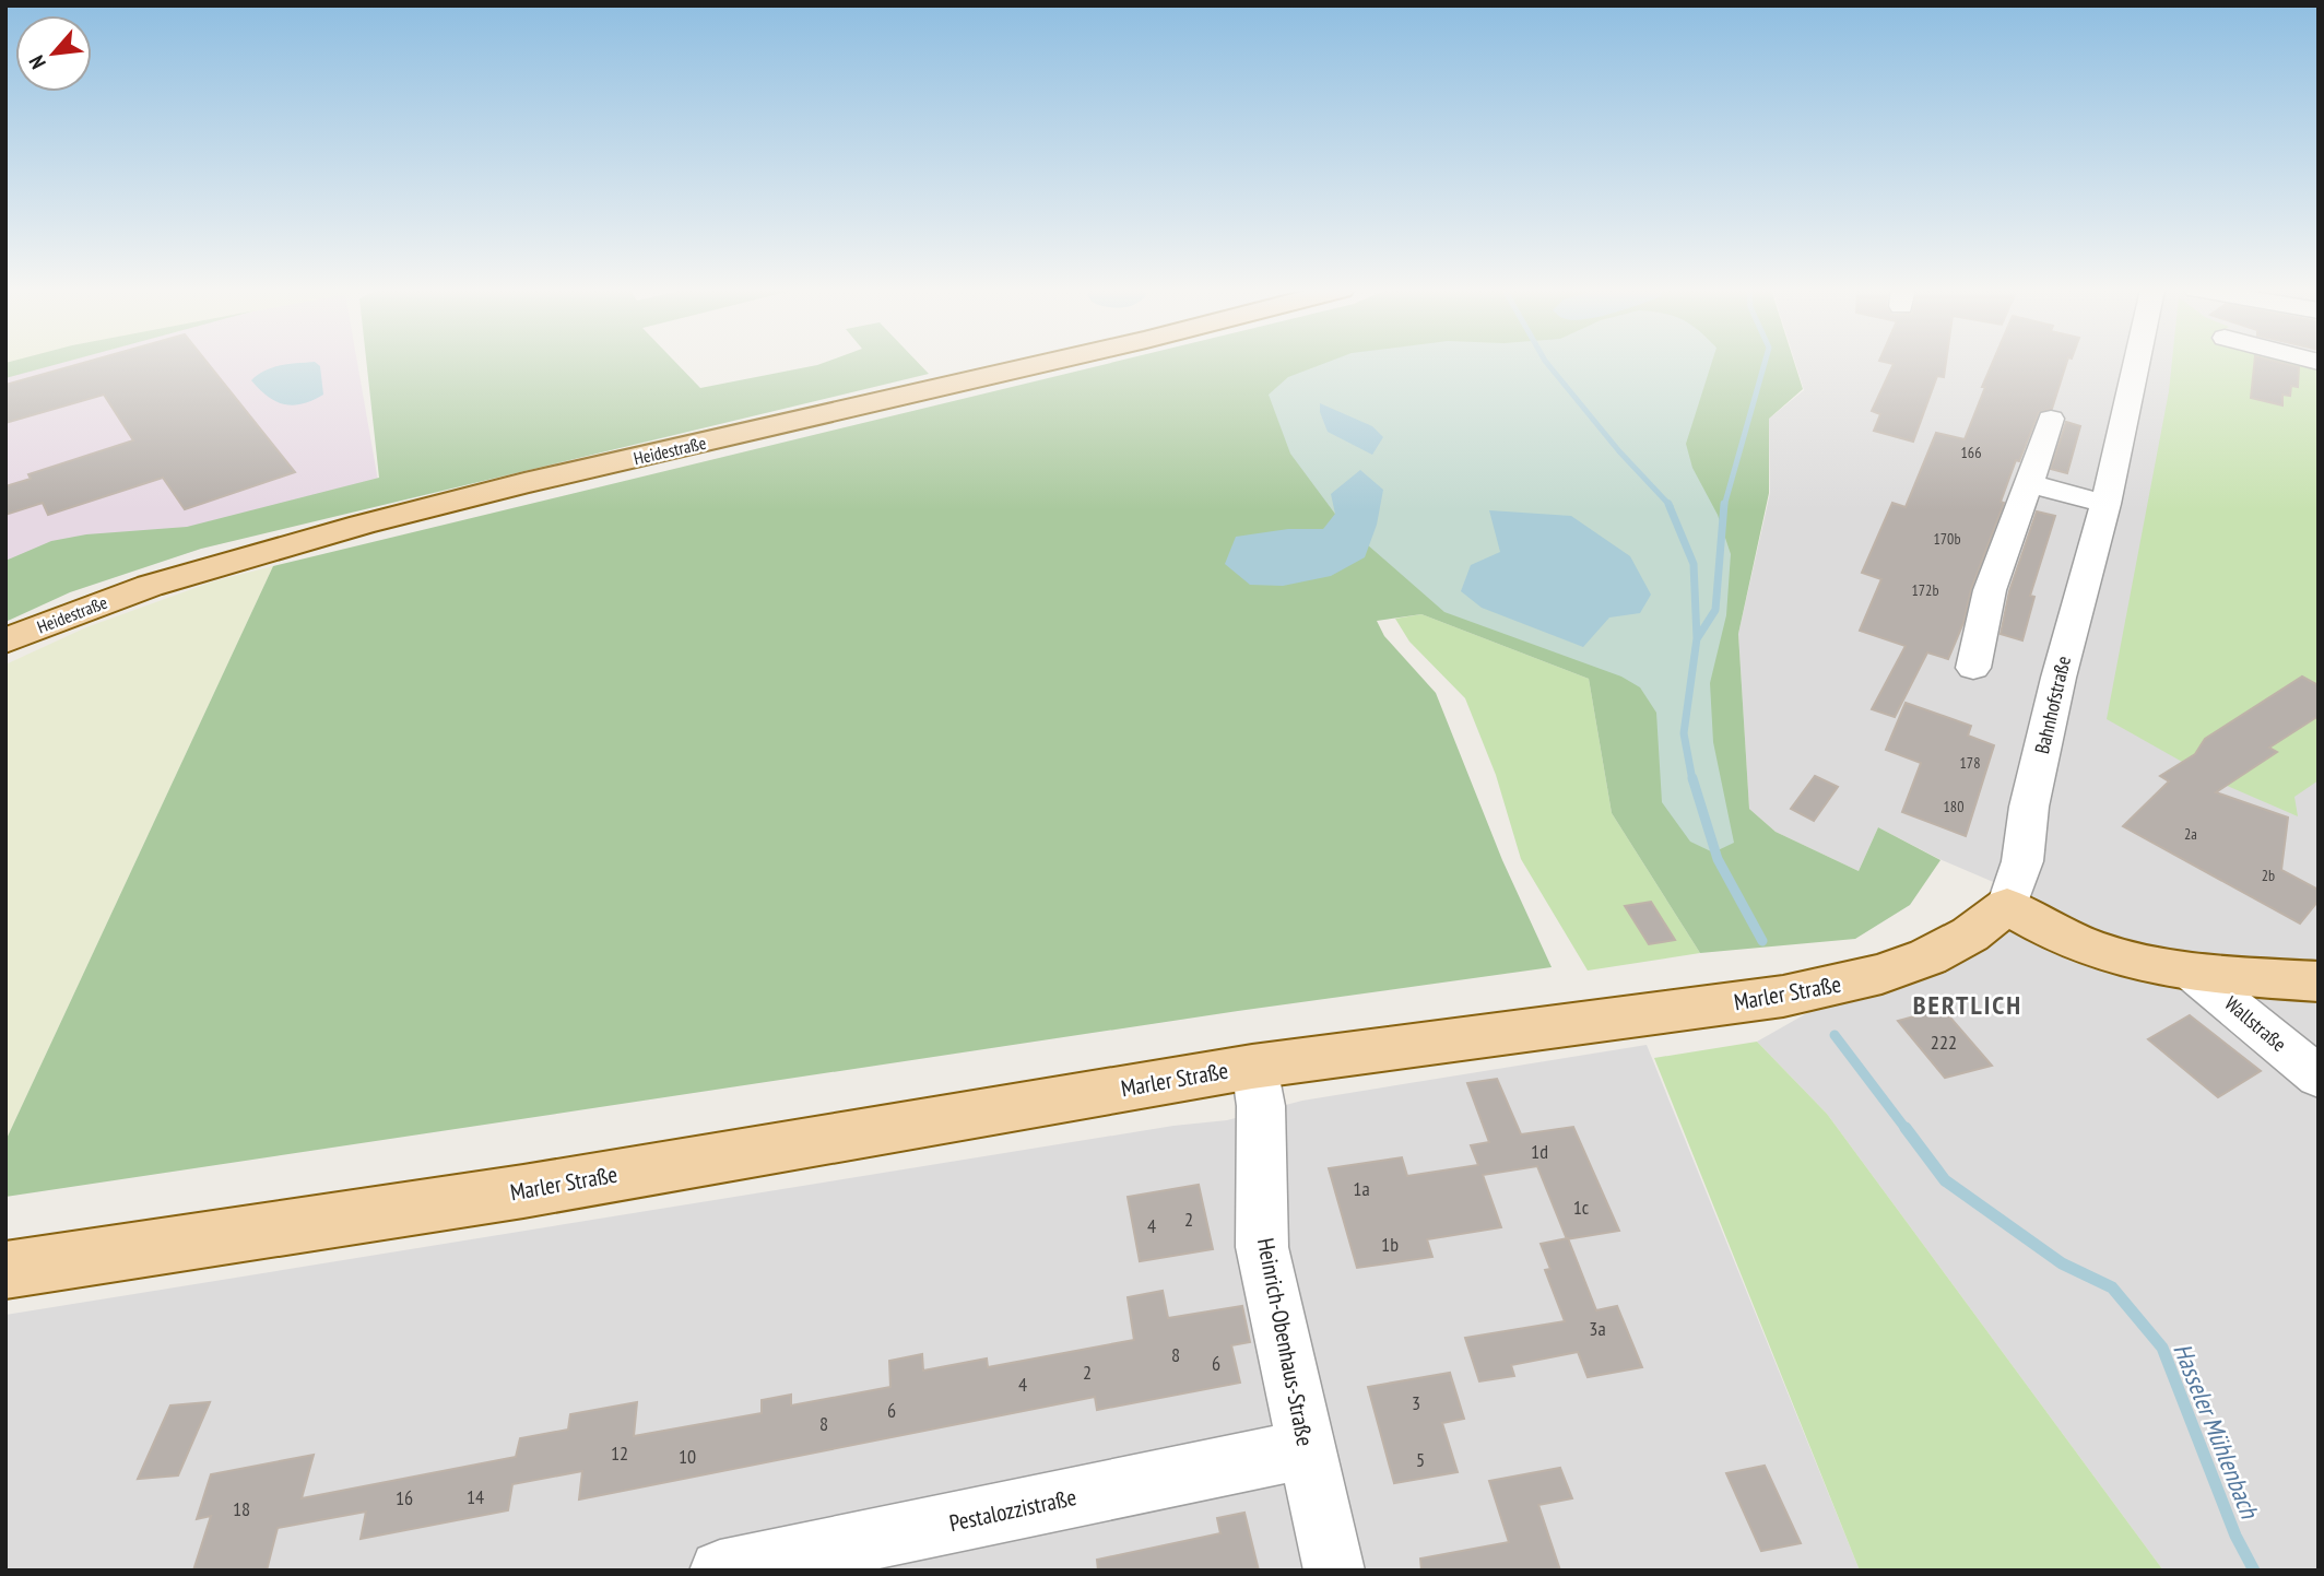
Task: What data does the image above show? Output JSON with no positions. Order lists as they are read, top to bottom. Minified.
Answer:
{"streets":{"main road":["Heidestraße","Marler Straße"],"street":["Bahnhofstraße","Wallstraße","Heinrich-Obenhaus-Straße","Pestalozzistraße"]},"crossings":[["Bahnhofstraße","Marler Straße"],["Marler Straße","Heinrich-Obenhaus-Straße"],["Heinrich-Obenhaus-Straße","Pestalozzistraße"]],"districts":["BERTLICH"],"water":["Hasseler Mühlenbach"],"house_numbers":["166","170b","172b","178","180","2a","2b","222","1d","1a","1c","2","4","1b","3a","8","6","2","4","3","6","8","12","10","5","14","16","18"],"north":"bottom left"}
